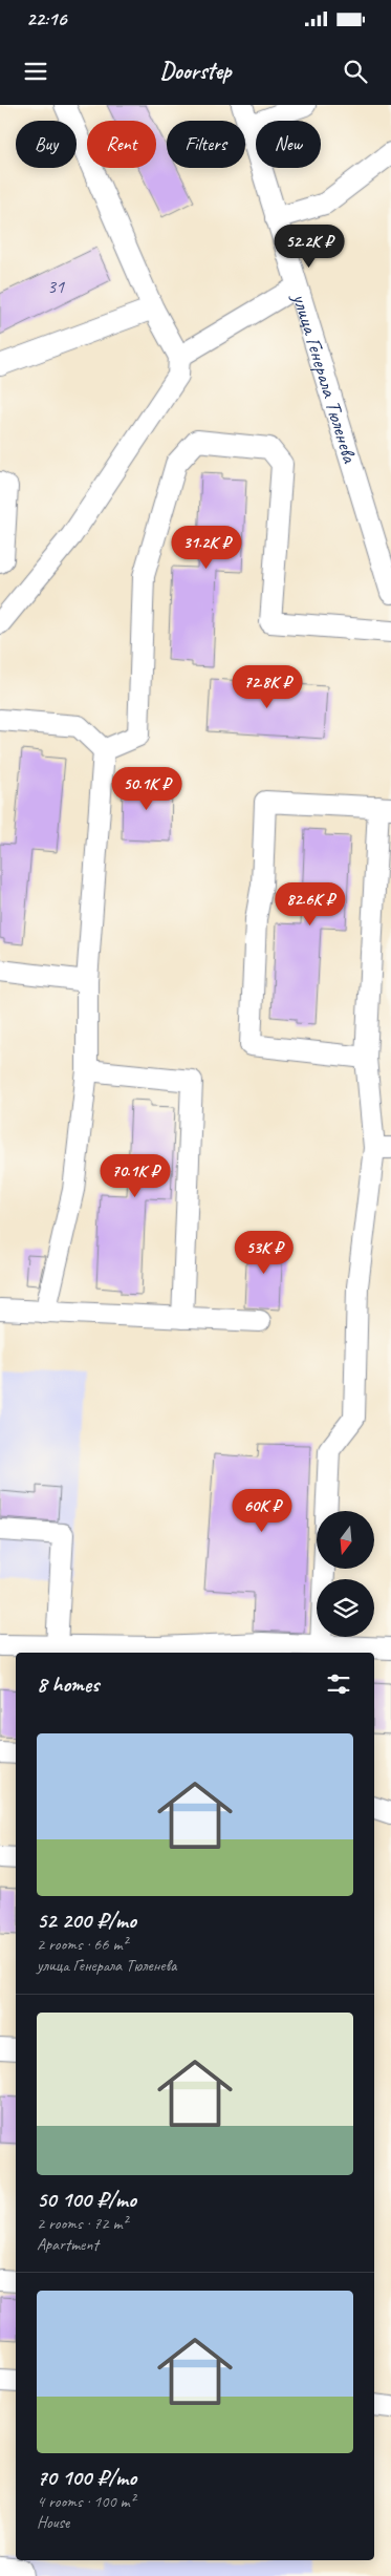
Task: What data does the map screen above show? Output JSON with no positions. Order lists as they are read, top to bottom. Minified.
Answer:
{"streets":{"street":["улица Генерала Тюленева"]},"house_numbers":["31"],"north":"bottom","page":{"status":"22:16","header":"Doorstep","chip":["Buy","Rent","Filters","New"],"price":["52.2K ₽","31.2K ₽","72.8K ₽","50.1K ₽","82.6K ₽","70.1K ₽","53K ₽","60K ₽"],"heading":"8 homes","list":[{"name":"52 200 ₽/mo","note":"2 rooms · 66 m² · улица Генерала Тюленева"},{"name":"50 100 ₽/mo","note":"2 rooms · 72 m² · Apartment"},{"name":"70 100 ₽/mo","note":"4 rooms · 100 m² · House"}]}}
